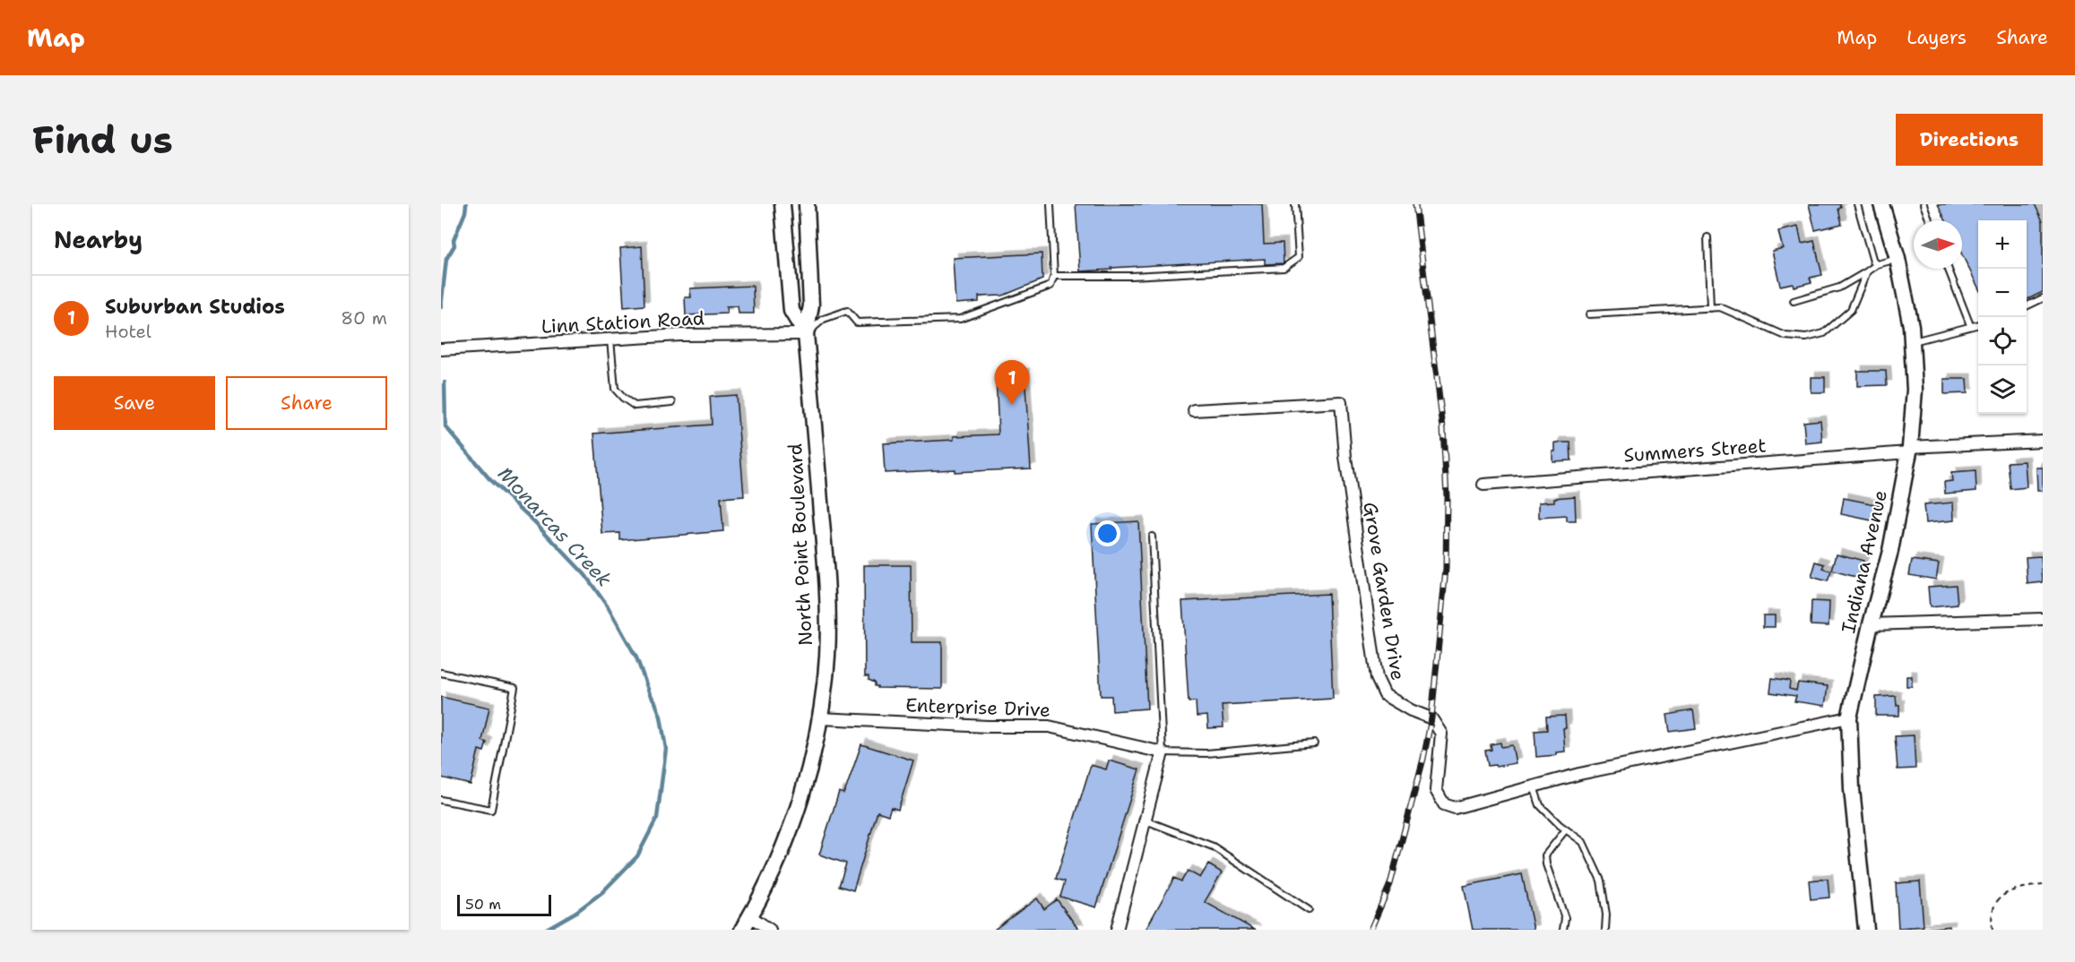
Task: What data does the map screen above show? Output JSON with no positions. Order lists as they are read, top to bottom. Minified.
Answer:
{"streets":{"main road":["North Point Boulevard","Indiana Avenue"],"street":["Linn Station Road","Summers Street","Grove Garden Drive","Enterprise Drive"]},"crossings":[["Linn Station Road","North Point Boulevard"],["Summers Street","Indiana Avenue"],["North Point Boulevard","Enterprise Drive"],["Indiana Avenue","Grove Garden Drive"]],"water":["Monarcas Creek"],"scale_bar":"50 m","north":"right","page":{"header":"Map","nav":["Map","Layers","Share"],"buttons":["Directions",["Save","Share"]],"title":"Find us","heading":"Nearby","map_buttons":["+","−"],"list":[{"mark":"1","name":"Suburban Studios","note":"Hotel","value":"80 m"}],"pins":"1","scale":"50 m"}}
